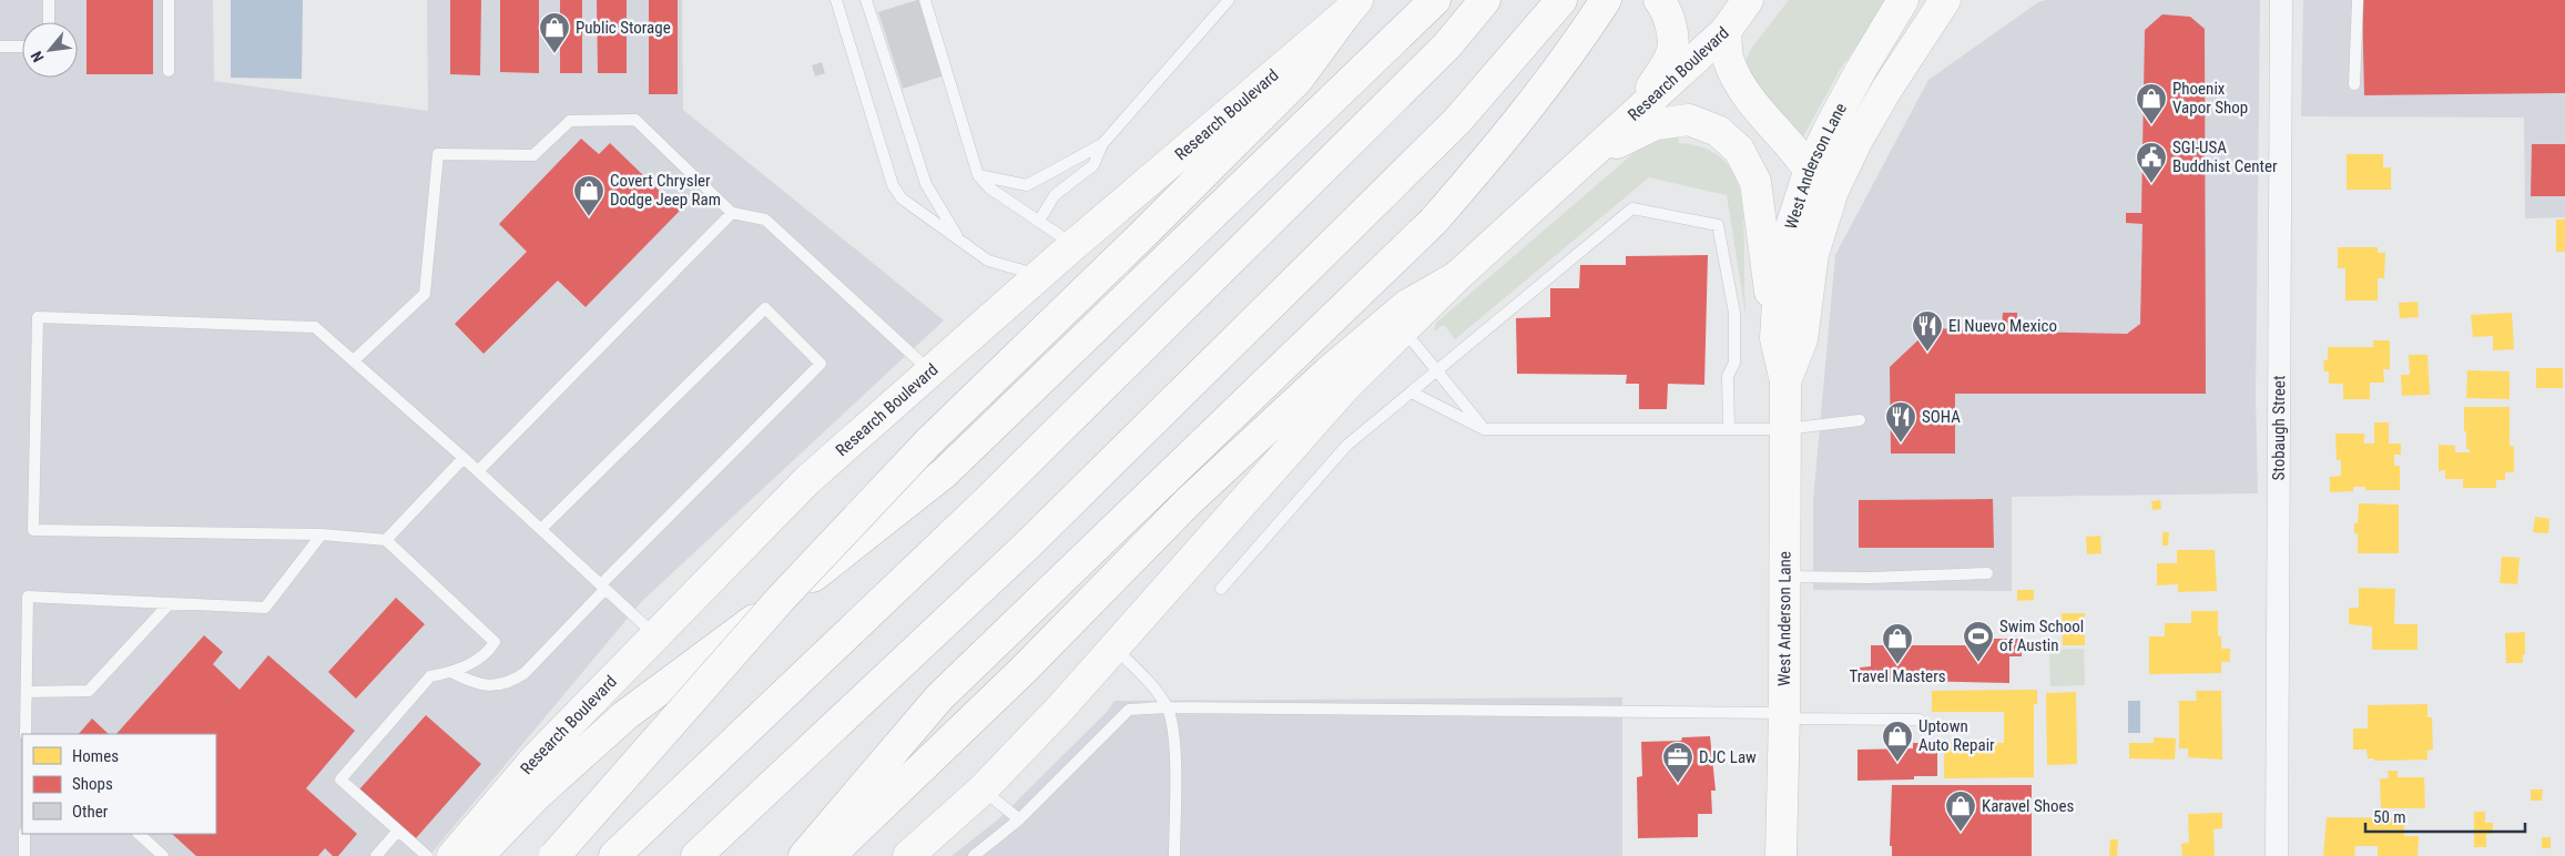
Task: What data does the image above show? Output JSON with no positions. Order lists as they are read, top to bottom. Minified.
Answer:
{"streets":{"main road":["Research Boulevard","West Anderson Lane"],"street":["Stobaugh Street"]},"places":{"shop":["Public Storage","Phoenix Vapor Shop","Covert Chrysler Dodge Jeep Ram","Travel Masters","Uptown Auto Repair","Karavel Shoes"],"public building":["SGI-USA Buddhist Center"],"restaurant":["El Nuevo Mexico","SOHA"],"sports":["Swim School of Austin"],"office":["DJC Law"]},"legend":["Homes","Shops","Other"],"scale_bar":"50 m","north":"bottom left"}
